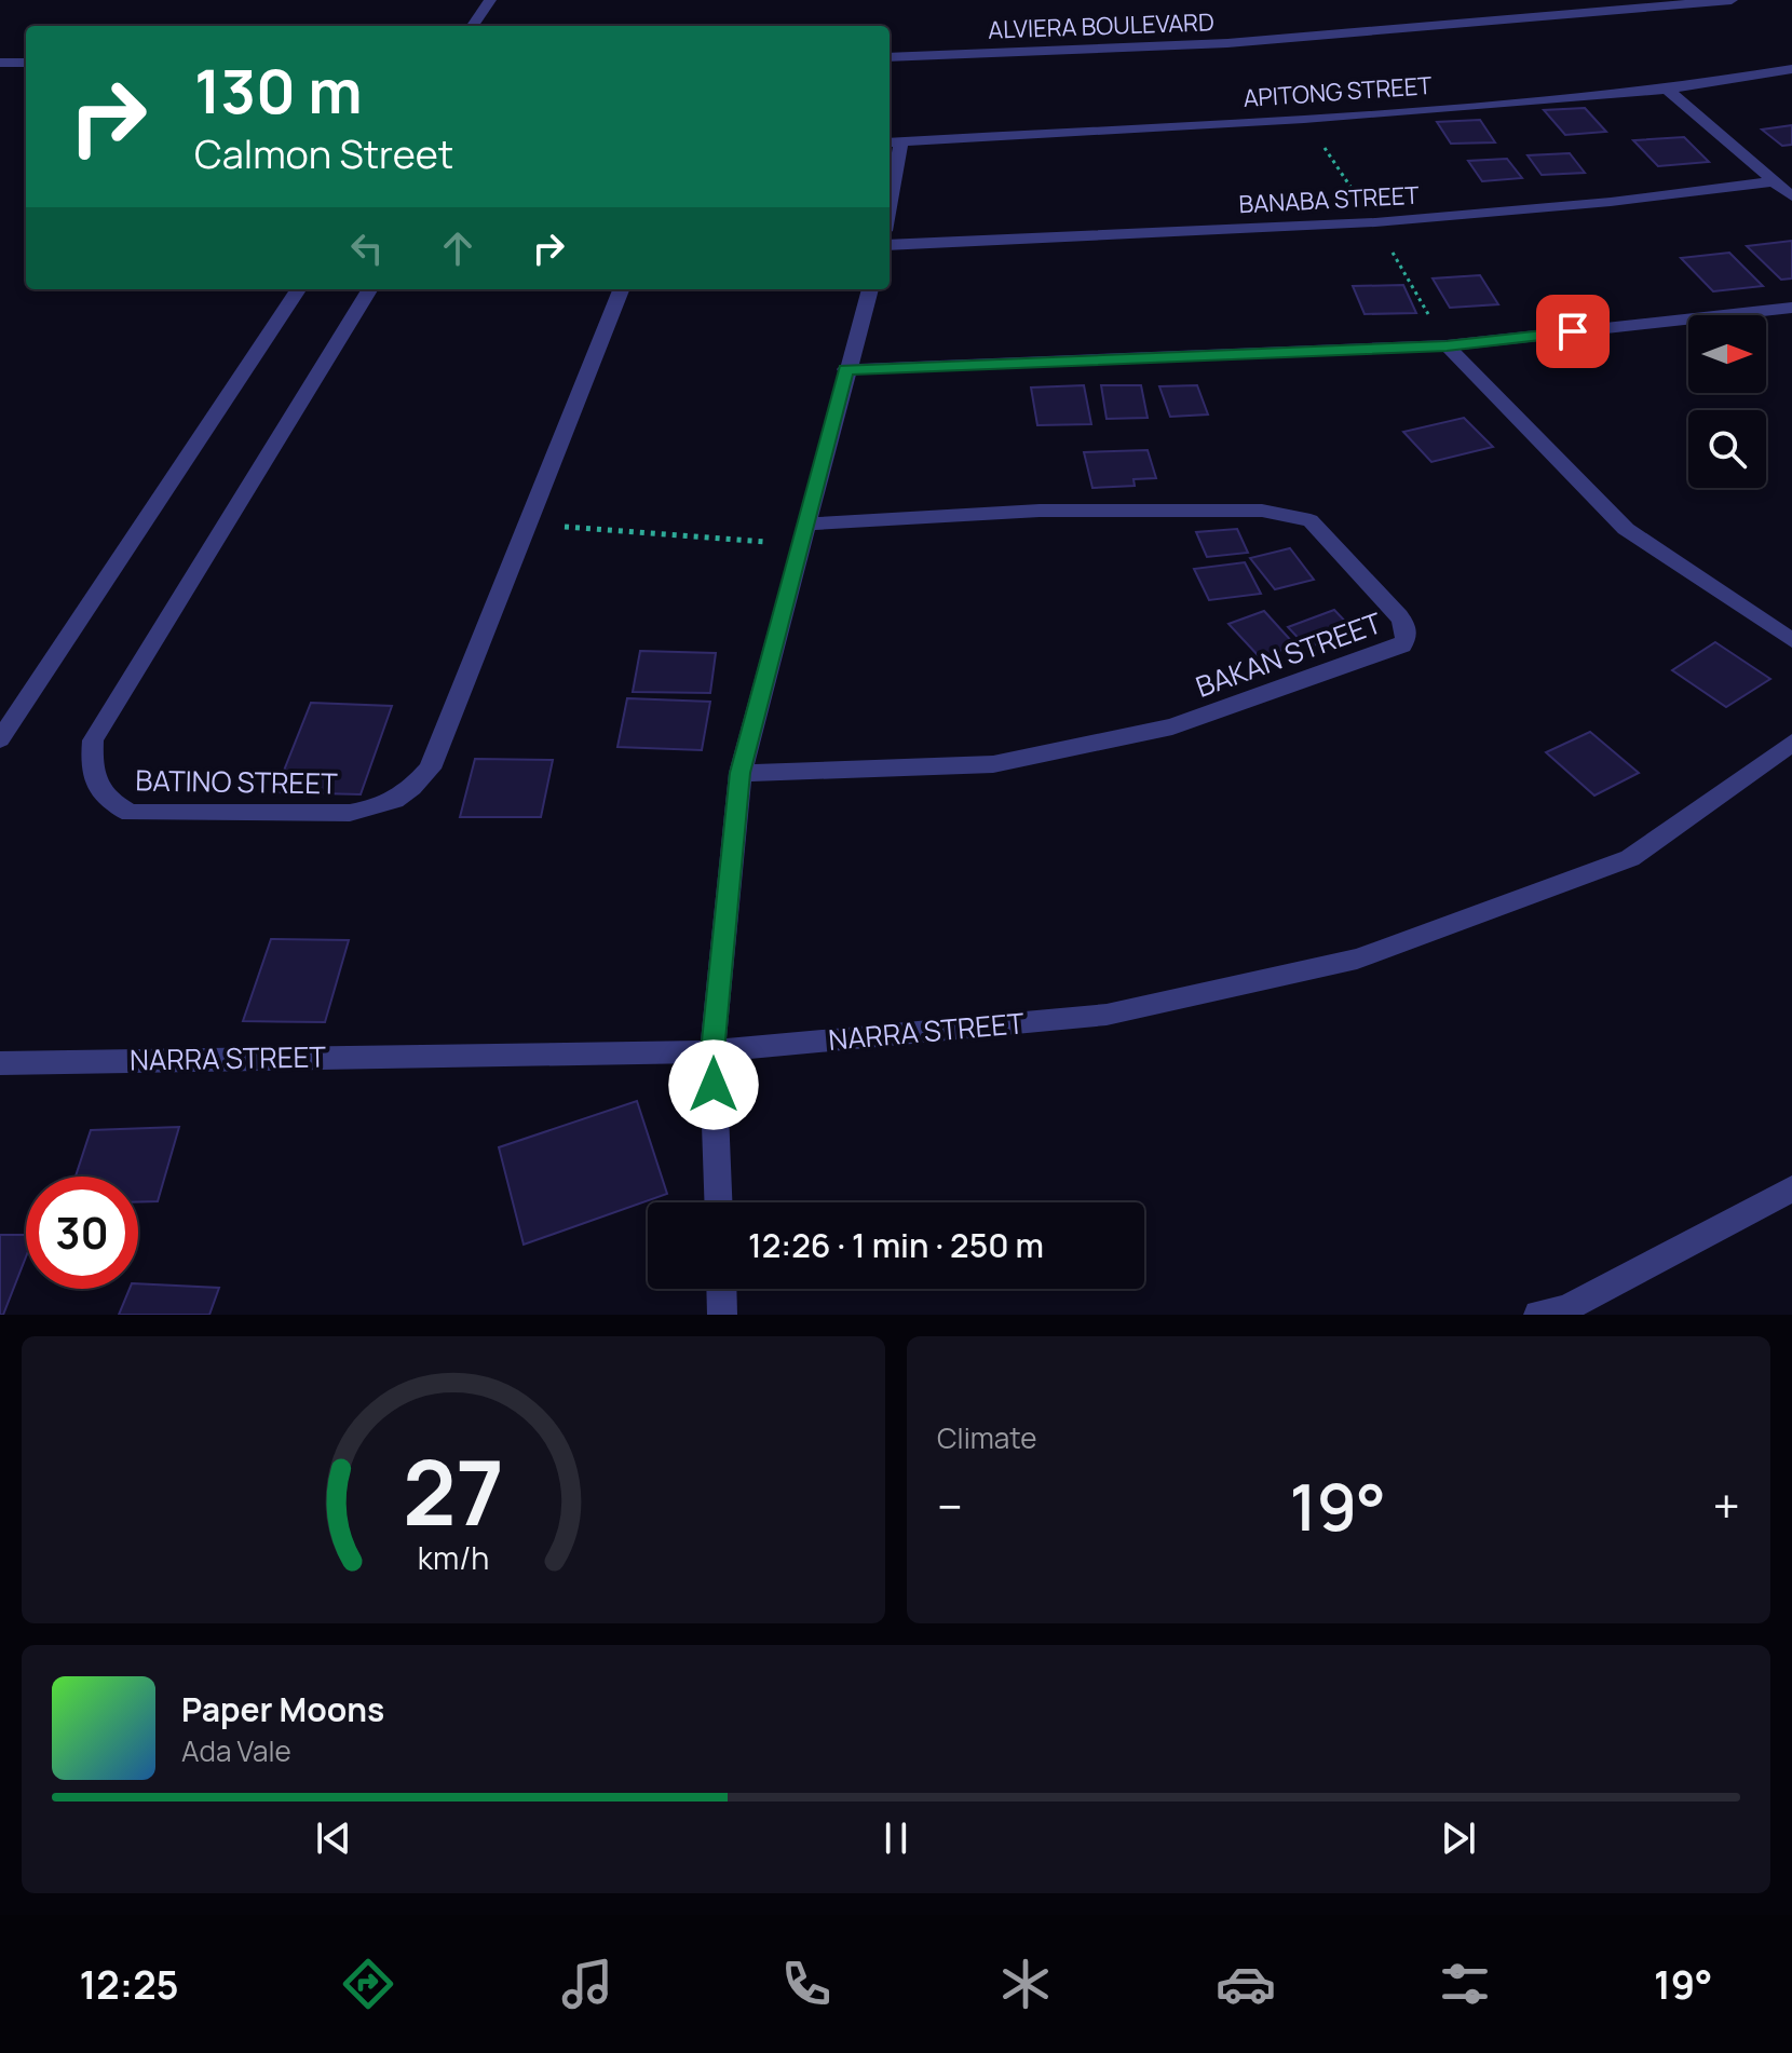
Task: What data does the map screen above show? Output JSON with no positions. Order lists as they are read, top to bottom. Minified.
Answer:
{"streets":{"street":["ALVIERA BOULEVARD","APITONG STREET","BANABA STREET","BAKAN STREET","BATINO STREET","NARRA STREET"]},"north":"right","page":{"turn":["130 m","Calmon Street"],"limit":"30","trip":"12:26 · 1 min · 250 m","tile":"Climate","heat":["−","19°","+"],"song":["Paper Moons","Ada Vale"],"tabs":["12:25","19°"],"gauge":["27","km/h"]}}
